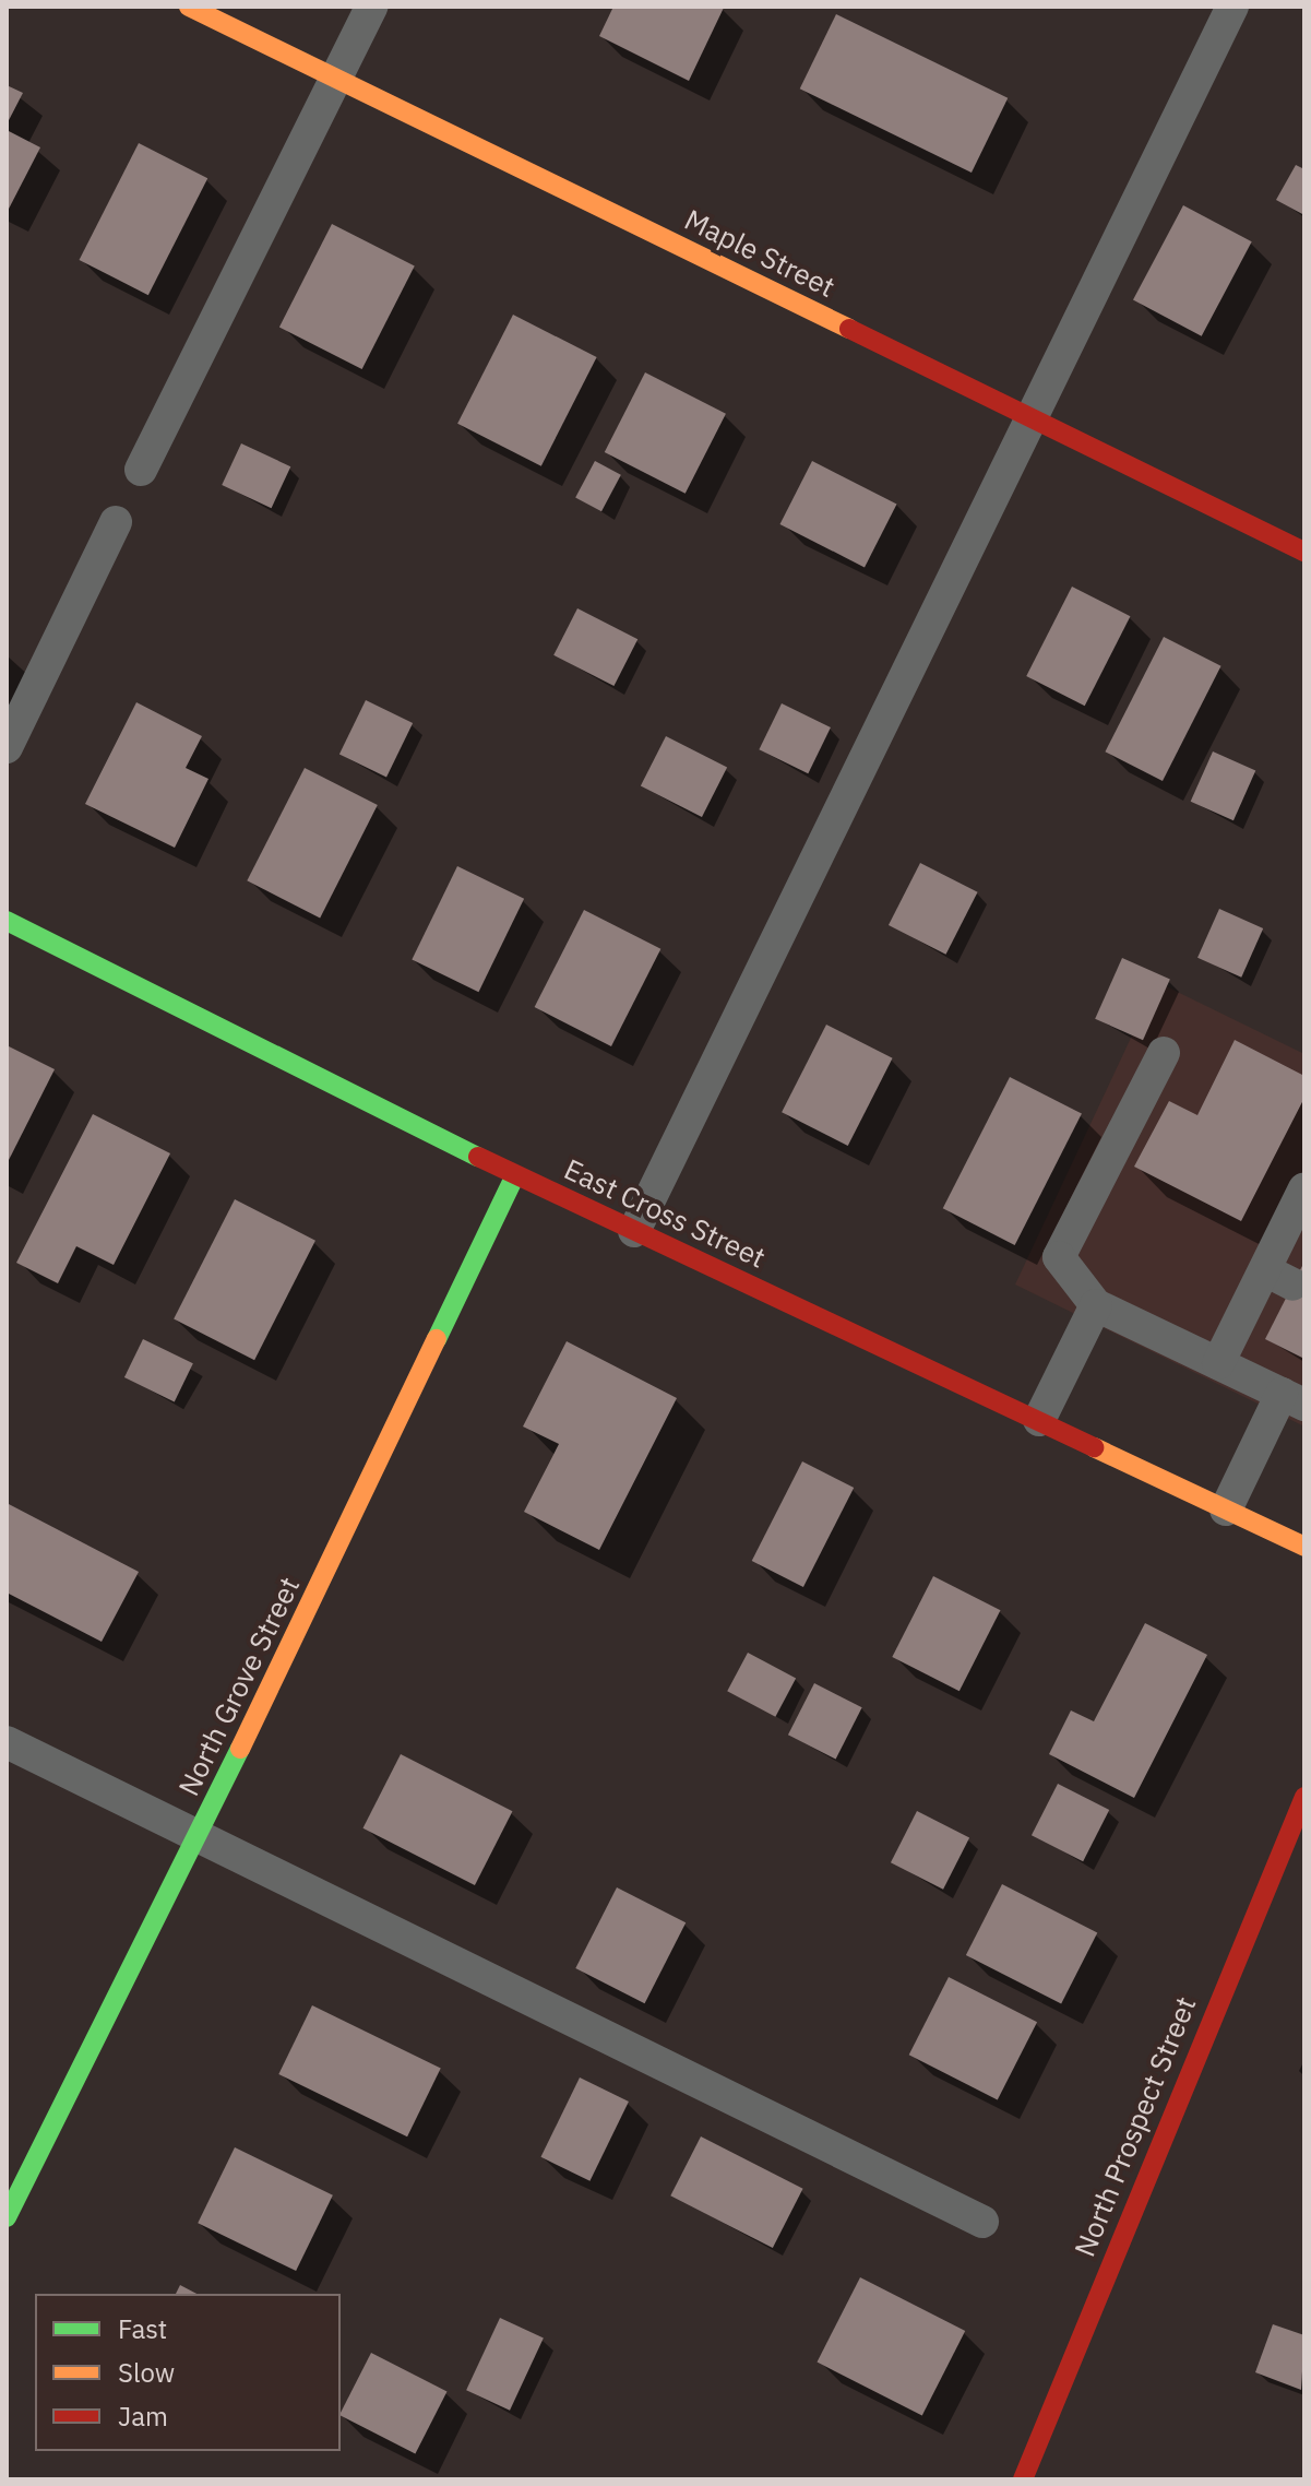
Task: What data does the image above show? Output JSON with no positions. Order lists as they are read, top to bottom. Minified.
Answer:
{"streets":{"street":["Maple Street","East Cross Street","North Grove Street","North Prospect Street"]},"crossings":[["East Cross Street","North Grove Street"]],"legend":["Fast","Slow","Jam"]}
